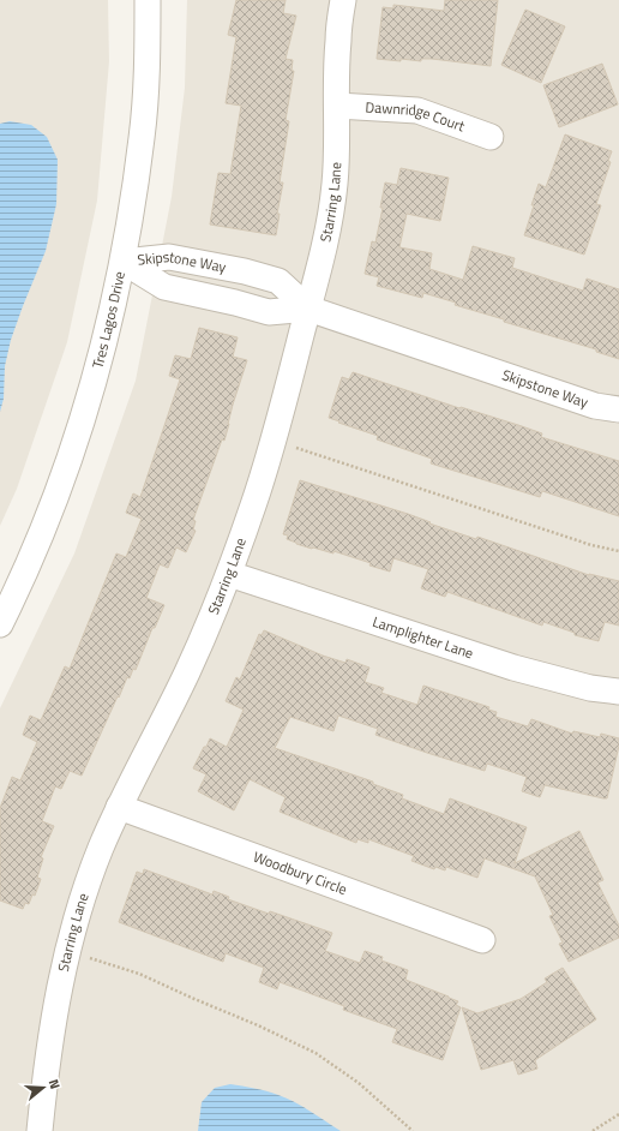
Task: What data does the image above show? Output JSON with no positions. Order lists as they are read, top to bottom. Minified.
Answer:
{"streets":{"street":["Dawnridge Court","Starring Lane","Skipstone Way","Tres Lagos Drive","Lamplighter Lane","Woodbury Circle"]},"crossings":[["Dawnridge Court","Starring Lane"],["Starring Lane","Skipstone Way"],["Starring Lane","Lamplighter Lane"],["Starring Lane","Woodbury Circle"],["Skipstone Way","Tres Lagos Drive"]],"north":"right"}
